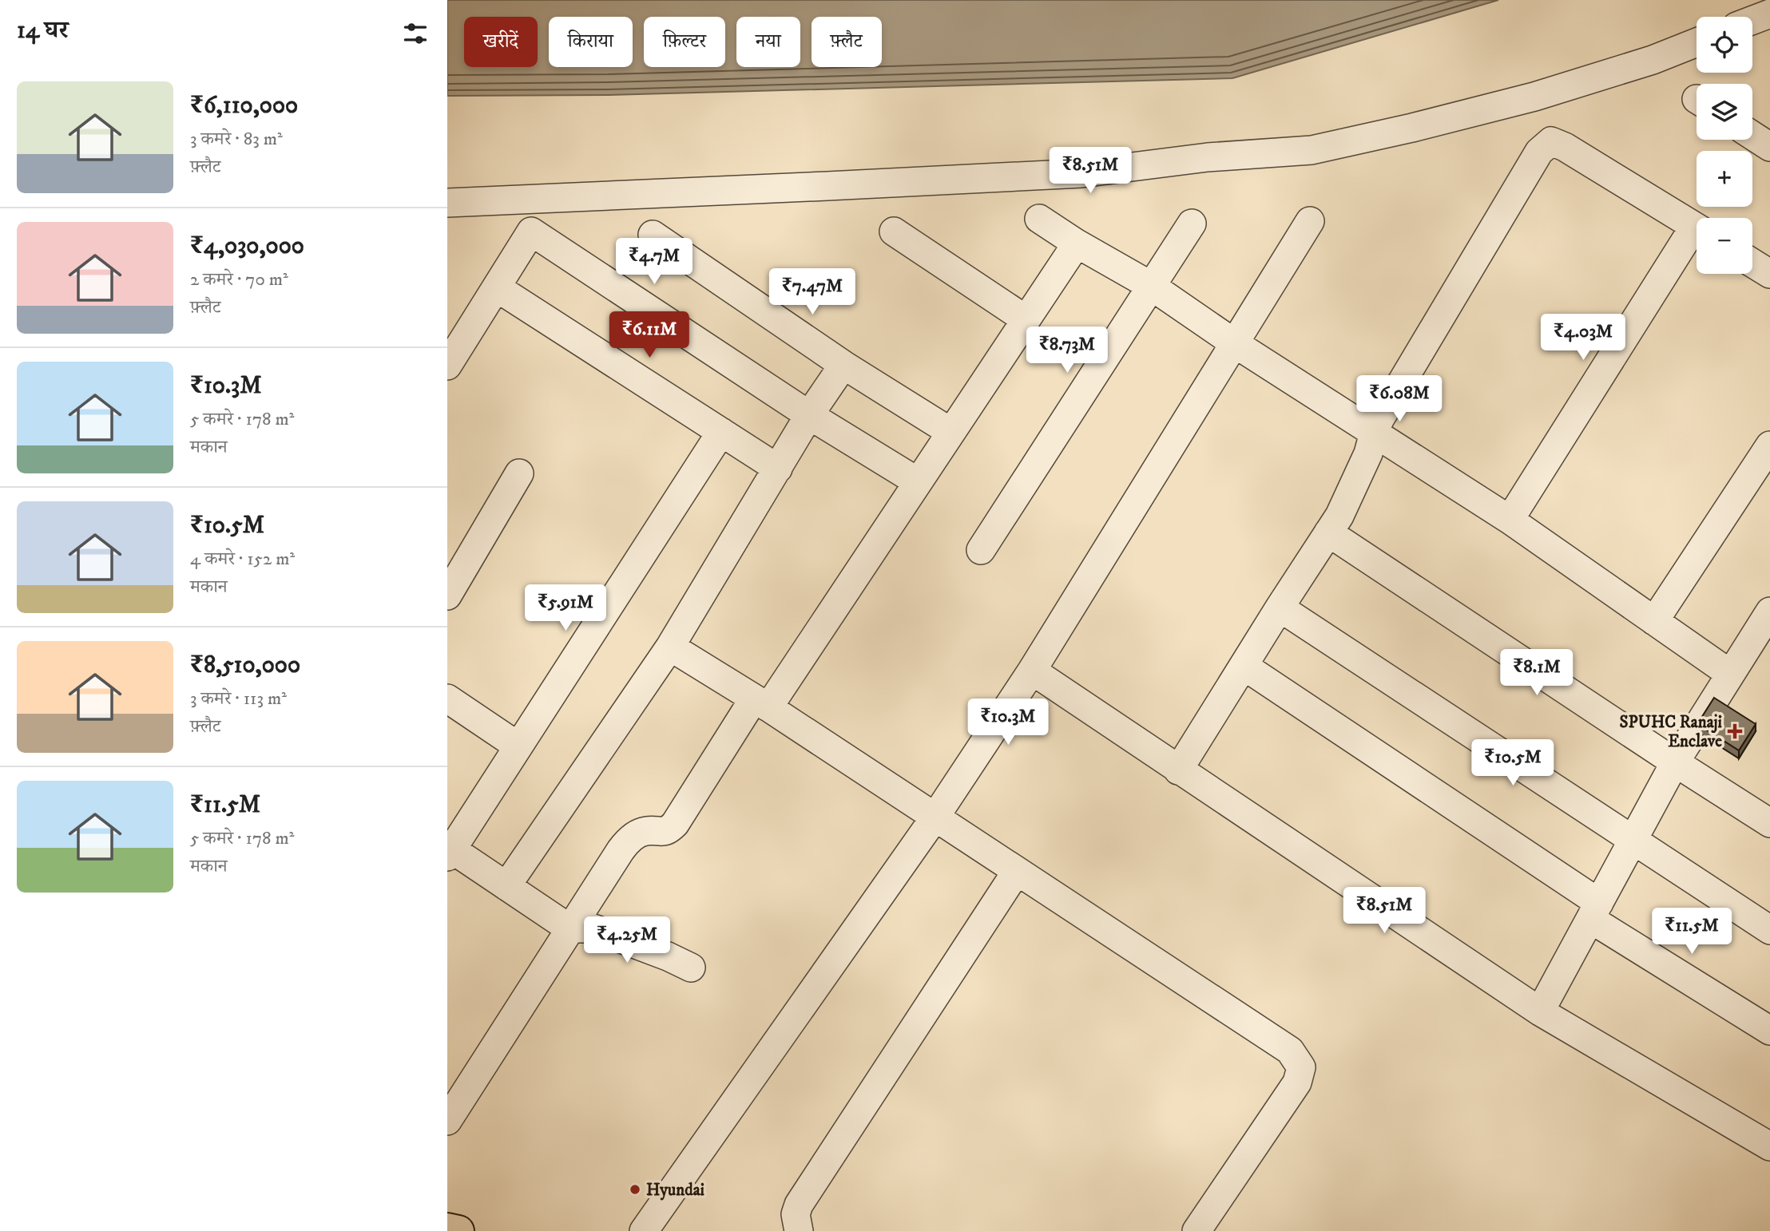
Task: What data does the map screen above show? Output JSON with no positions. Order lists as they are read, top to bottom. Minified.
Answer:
{"places":{"health":["SPUHC Ranaji Enclave"],"other":["Hyundai"]},"page":{"heading":"14 घर","map_buttons":["+","−"],"chip":["खरीदें","किराया","फ़िल्टर","नया","फ़्लैट"],"list":[{"name":"₹6,110,000","note":"3 कमरे · 83 m² · फ़्लैट"},{"name":"₹4,030,000","note":"2 कमरे · 70 m² · फ़्लैट"},{"name":"₹10.3M","note":"5 कमरे · 178 m² · मकान"},{"name":"₹10.5M","note":"4 कमरे · 152 m² · मकान"},{"name":"₹8,510,000","note":"3 कमरे · 113 m² · फ़्लैट"},{"name":"₹11.5M","note":"5 कमरे · 178 m² · मकान"}],"price":["₹8.51M","₹4.7M","₹7.47M","₹6.11M","₹4.03M","₹8.73M","₹6.08M","₹5.91M","₹8.1M","₹10.3M","₹10.5M","₹8.51M","₹11.5M","₹4.25M"]}}
